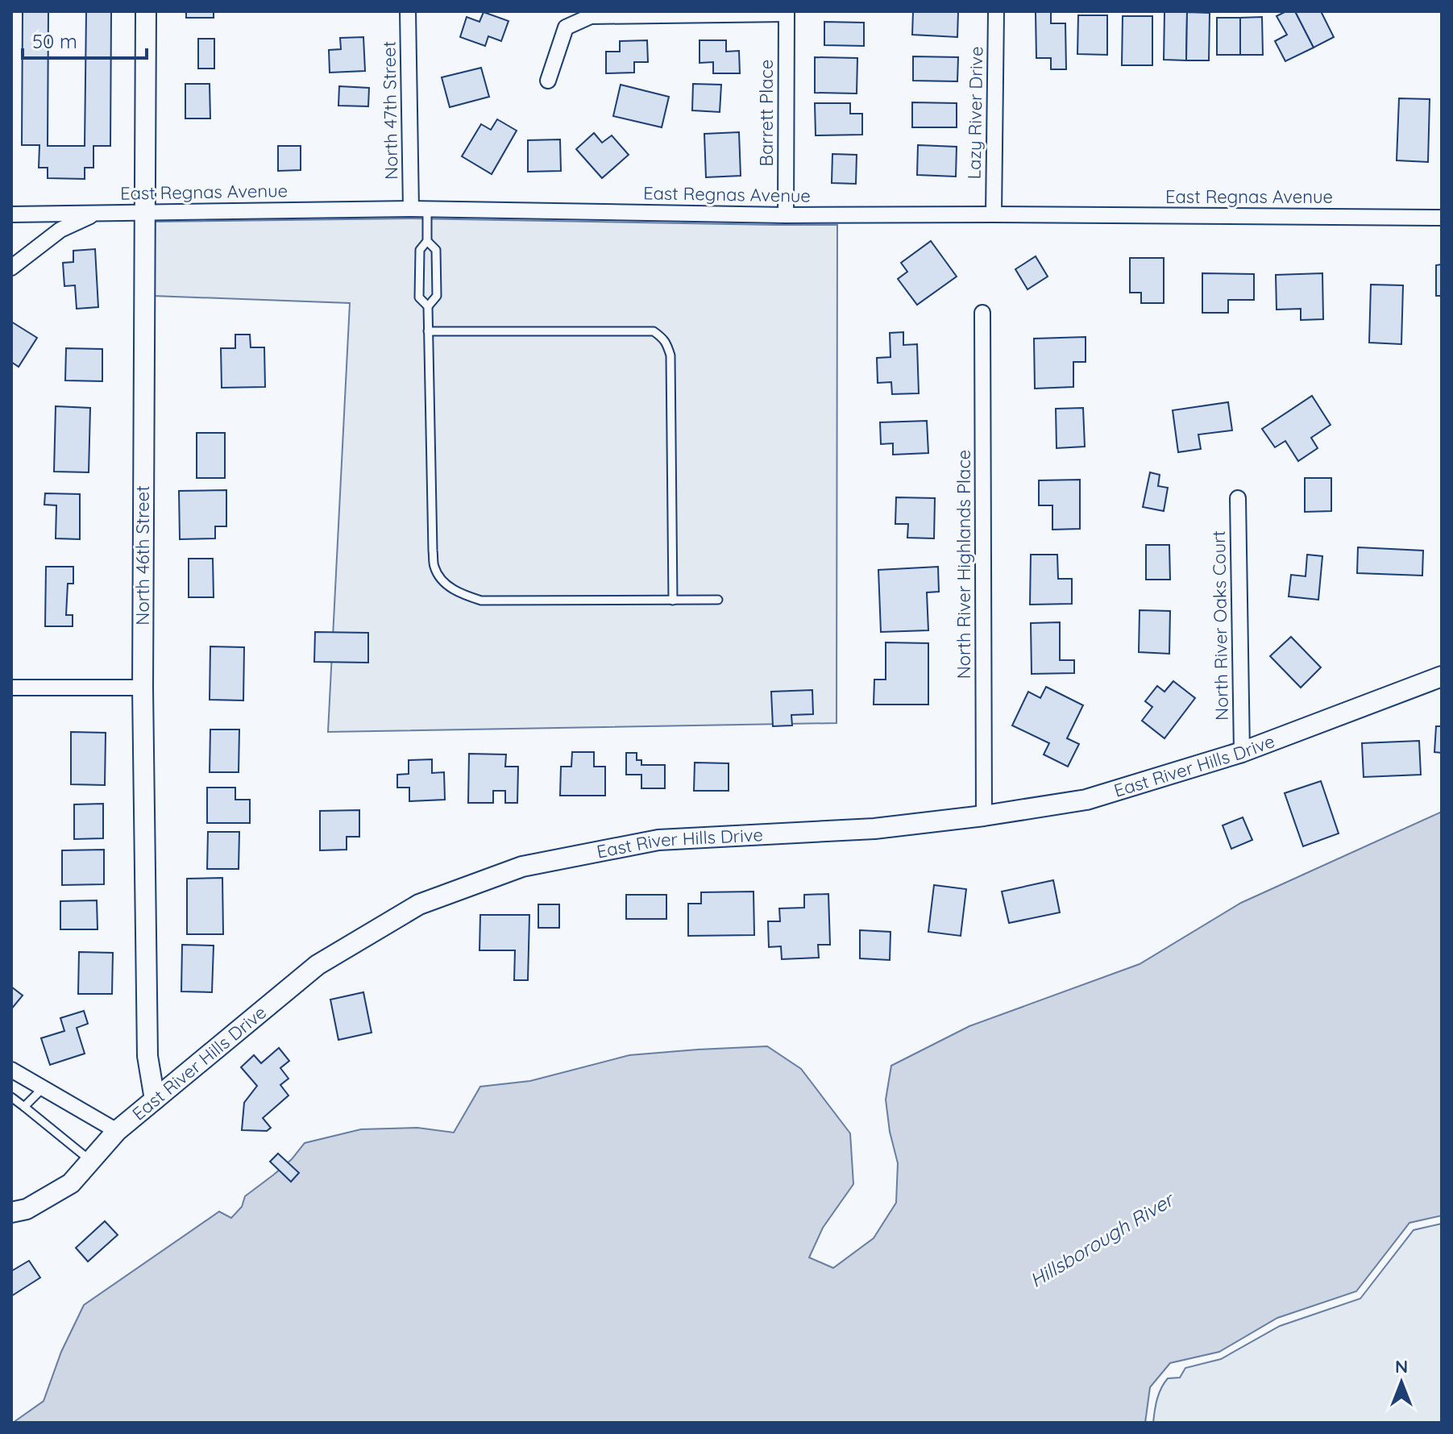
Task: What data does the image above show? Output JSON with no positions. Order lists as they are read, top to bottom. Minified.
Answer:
{"streets":{"street":["North 47th Street","Barrett Place","Lazy River Drive","East Regnas Avenue","North 46th Street","North River Highlands Place","North River Oaks Court","East River Hills Drive"]},"crossings":[["North 47th Street","East Regnas Avenue"],["Barrett Place","East Regnas Avenue"],["Lazy River Drive","East Regnas Avenue"],["East Regnas Avenue","North 46th Street"],["North 46th Street","East River Hills Drive"],["North River Highlands Place","East River Hills Drive"],["North River Oaks Court","East River Hills Drive"]],"water":["Hillsborough River"],"scale_bar":"50 m","north":"top"}
